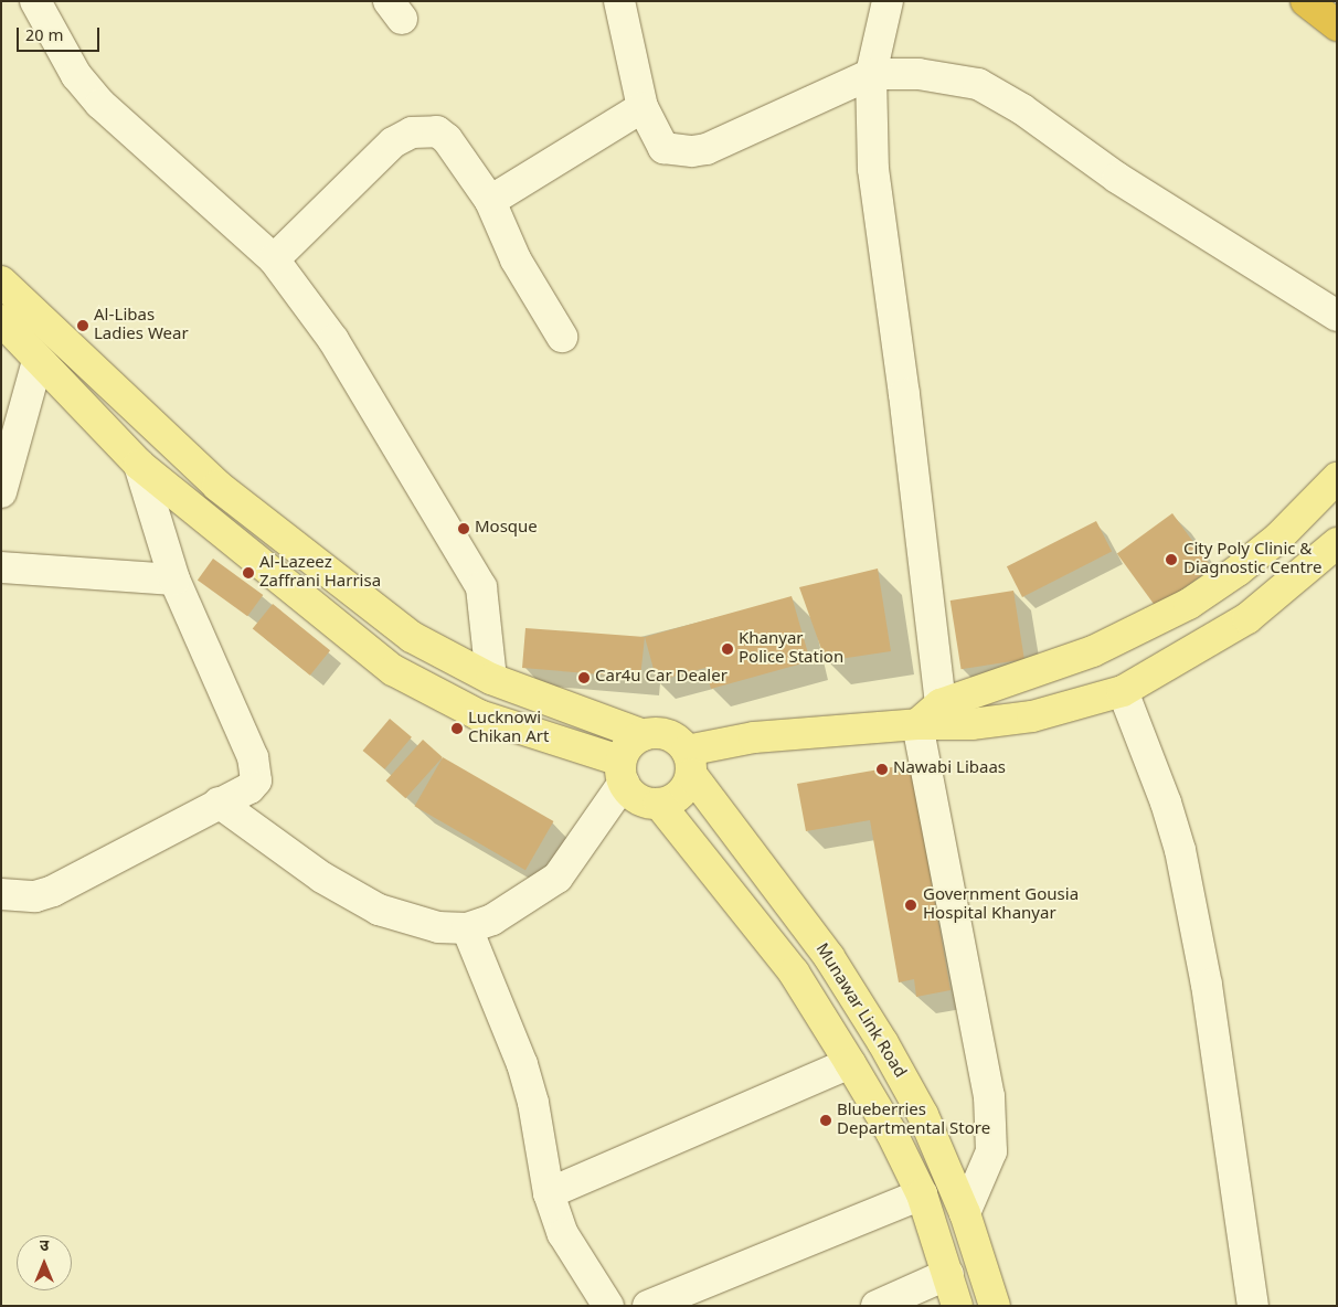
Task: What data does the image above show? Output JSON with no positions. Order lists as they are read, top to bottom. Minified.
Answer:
{"streets":{"main road":["Munawar Link Road"]},"places":["Al-Libas Ladies Wear","Mosque","City Poly Clinic & Diagnostic Centre","Al-Lazeez Zaffrani Harrisa","Khanyar Police Station","Car4u Car Dealer","Lucknowi Chikan Art","Nawabi Libaas","Government Gousia Hospital Khanyar","Blueberries Departmental Store"],"scale_bar":"20 m","north":"top"}
